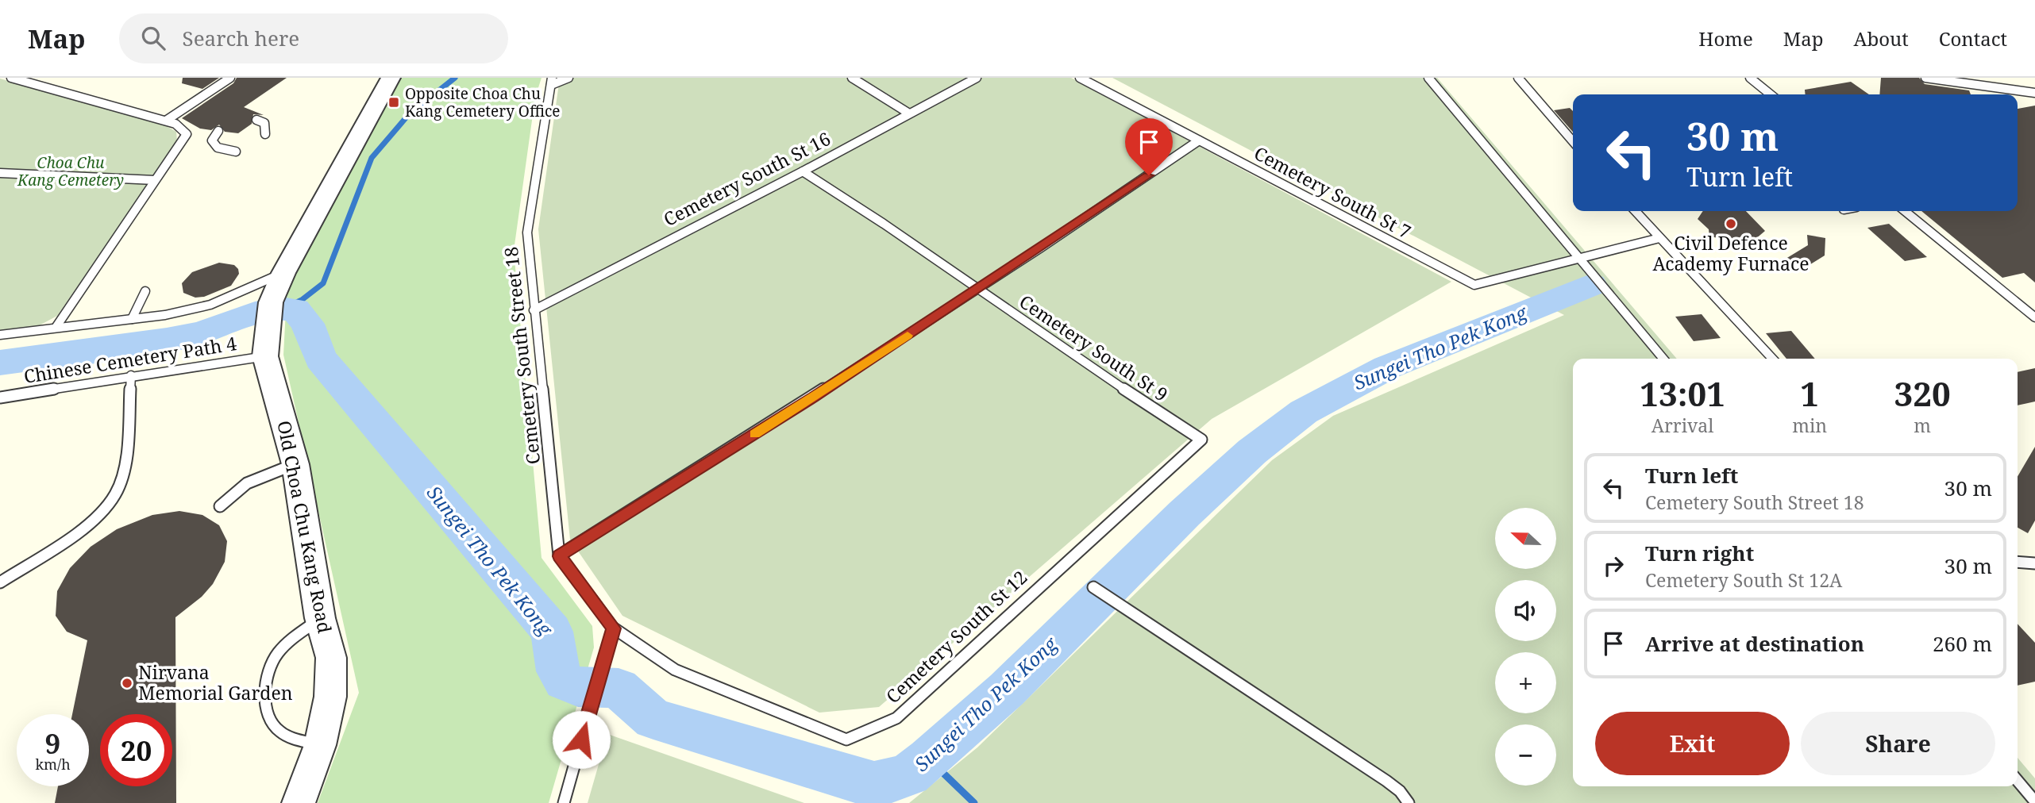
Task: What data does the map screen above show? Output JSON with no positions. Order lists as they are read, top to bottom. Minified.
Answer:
{"streets":{"street":["Old Choa Chu Kang Road"],"lane":["Cemetery South St 16","Cemetery South St 7","Cemetery South St 9","Cemetery South Street 18","Chinese Cemetery Path 4","Cemetery South St 12"]},"crossings":[["Cemetery South St 16","Cemetery South St 9"],["Cemetery South St 16","Cemetery South Street 18"],["Cemetery South St 9","Cemetery South St 12"],["Chinese Cemetery Path 4","Old Choa Chu Kang Road"]],"water":["Sungei Tho Pek Kong"],"parks":["Choa Chu Kang Cemetery"],"places":{"transit":["Opposite Choa Chu Kang Cemetery Office"],"other":["Civil Defence Academy Furnace","Nirvana Memorial Garden"]},"north":"left","page":{"header":"Map","search":"Search here","nav":["Home","Map","About","Contact"],"turn":["30 m","Turn left"],"eta":["13:01","Arrival","1","min","320","m"],"list":[{"name":"Turn left","note":"Cemetery South Street 18","value":"30 m"},{"name":"Turn right","note":"Cemetery South St 12A","value":"30 m"},{"name":"Arrive at destination","value":"260 m"}],"map_buttons":["+","−"],"buttons":["Exit","Share"],"speed":"9 km/h","limit":"20"}}
